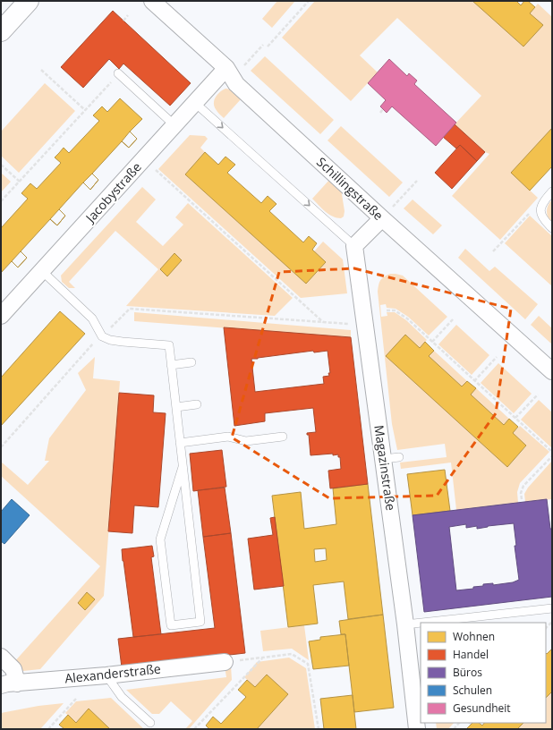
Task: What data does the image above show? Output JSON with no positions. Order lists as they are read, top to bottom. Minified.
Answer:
{"streets":{"street":["Schillingstraße","Jacobystraße","Magazinstraße","Alexanderstraße"]},"crossings":[["Schillingstraße","Jacobystraße"]],"legend":["Wohnen","Handel","Büros","Schulen","Gesundheit"]}
